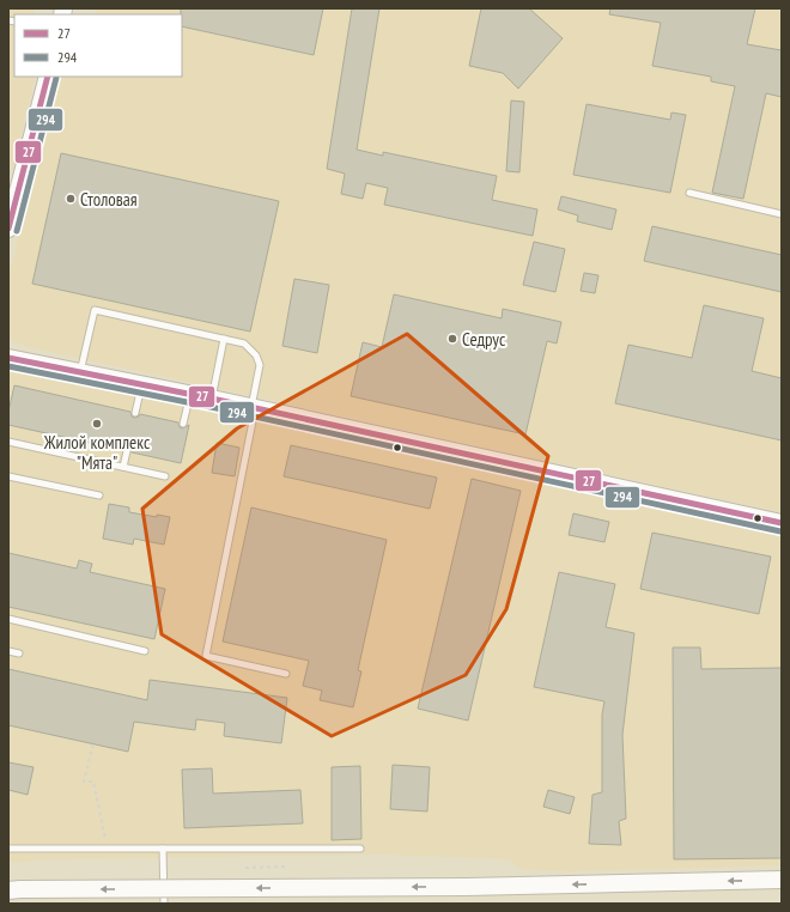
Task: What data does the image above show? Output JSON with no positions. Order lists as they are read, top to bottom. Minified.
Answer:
{"places":["Столовая","Седрус","Жилой комплекс \"Мята\""],"lines":["transit line 27","transit line 294"],"legend":["27","294"]}
